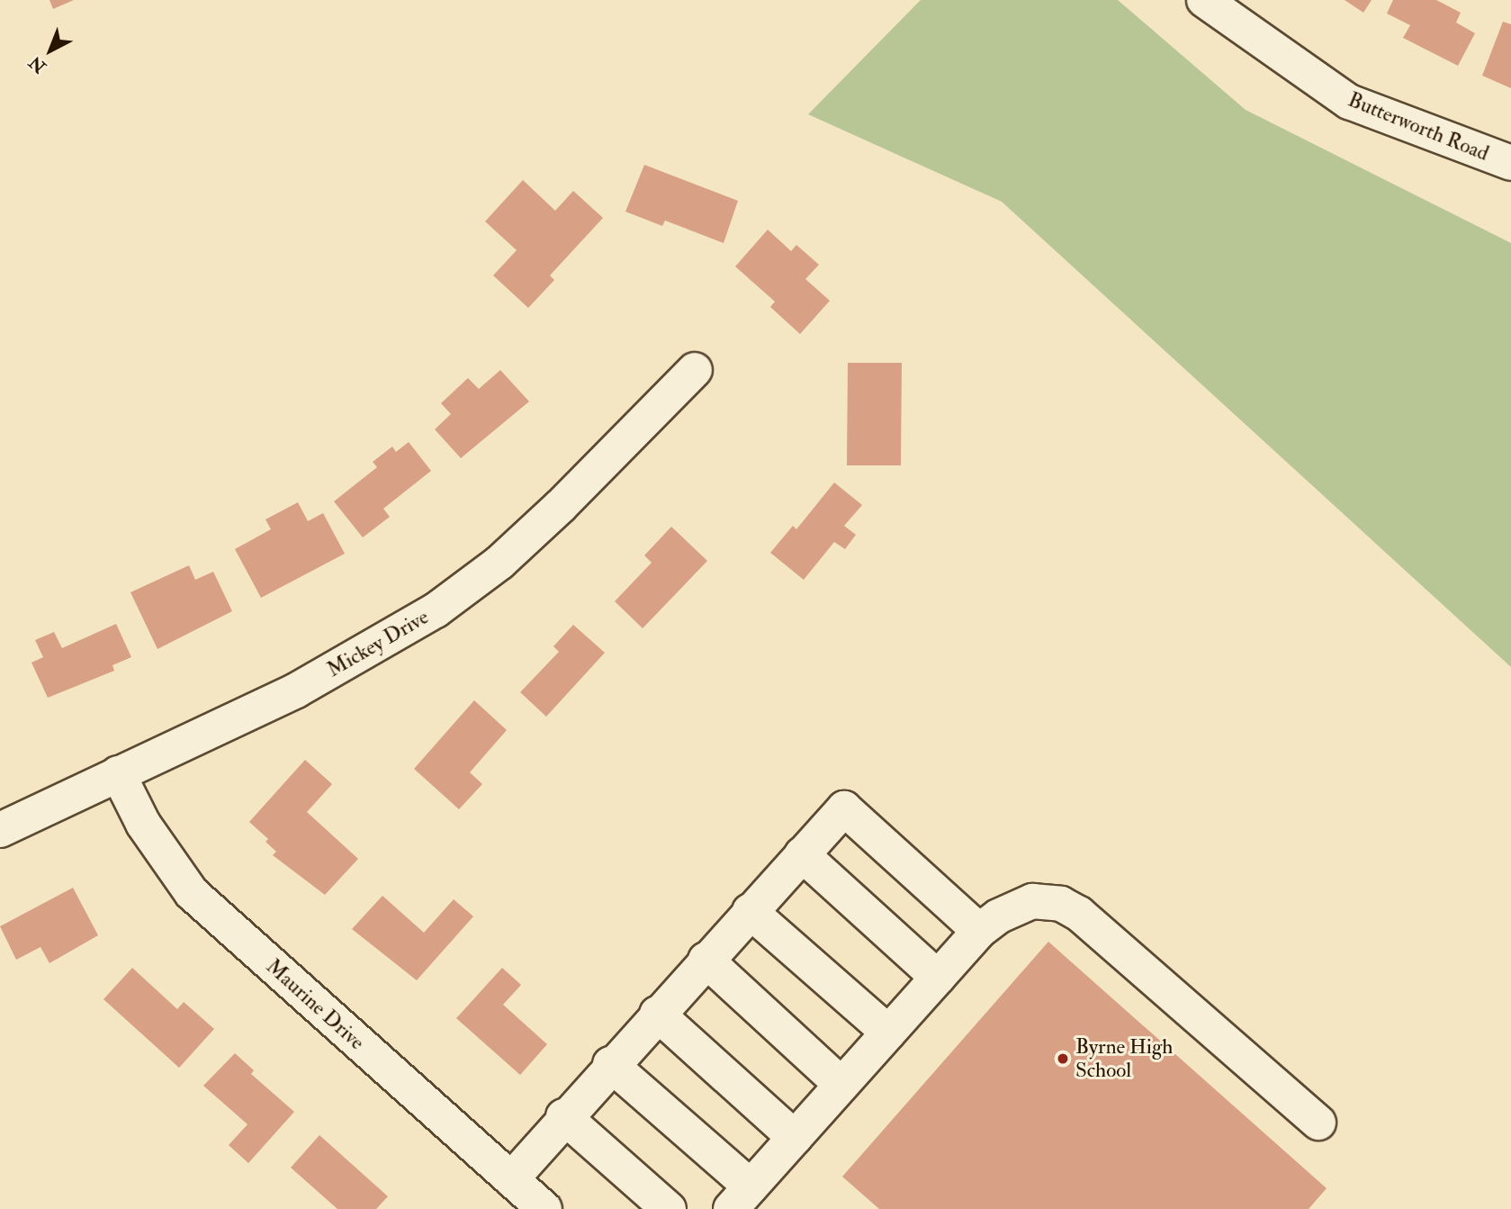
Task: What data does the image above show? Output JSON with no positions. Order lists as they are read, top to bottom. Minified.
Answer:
{"streets":{"street":["Butterworth Road","Mickey Drive","Maurine Drive"]},"crossings":[["Mickey Drive","Maurine Drive"]],"places":["Byrne High School"],"north":"bottom left"}
